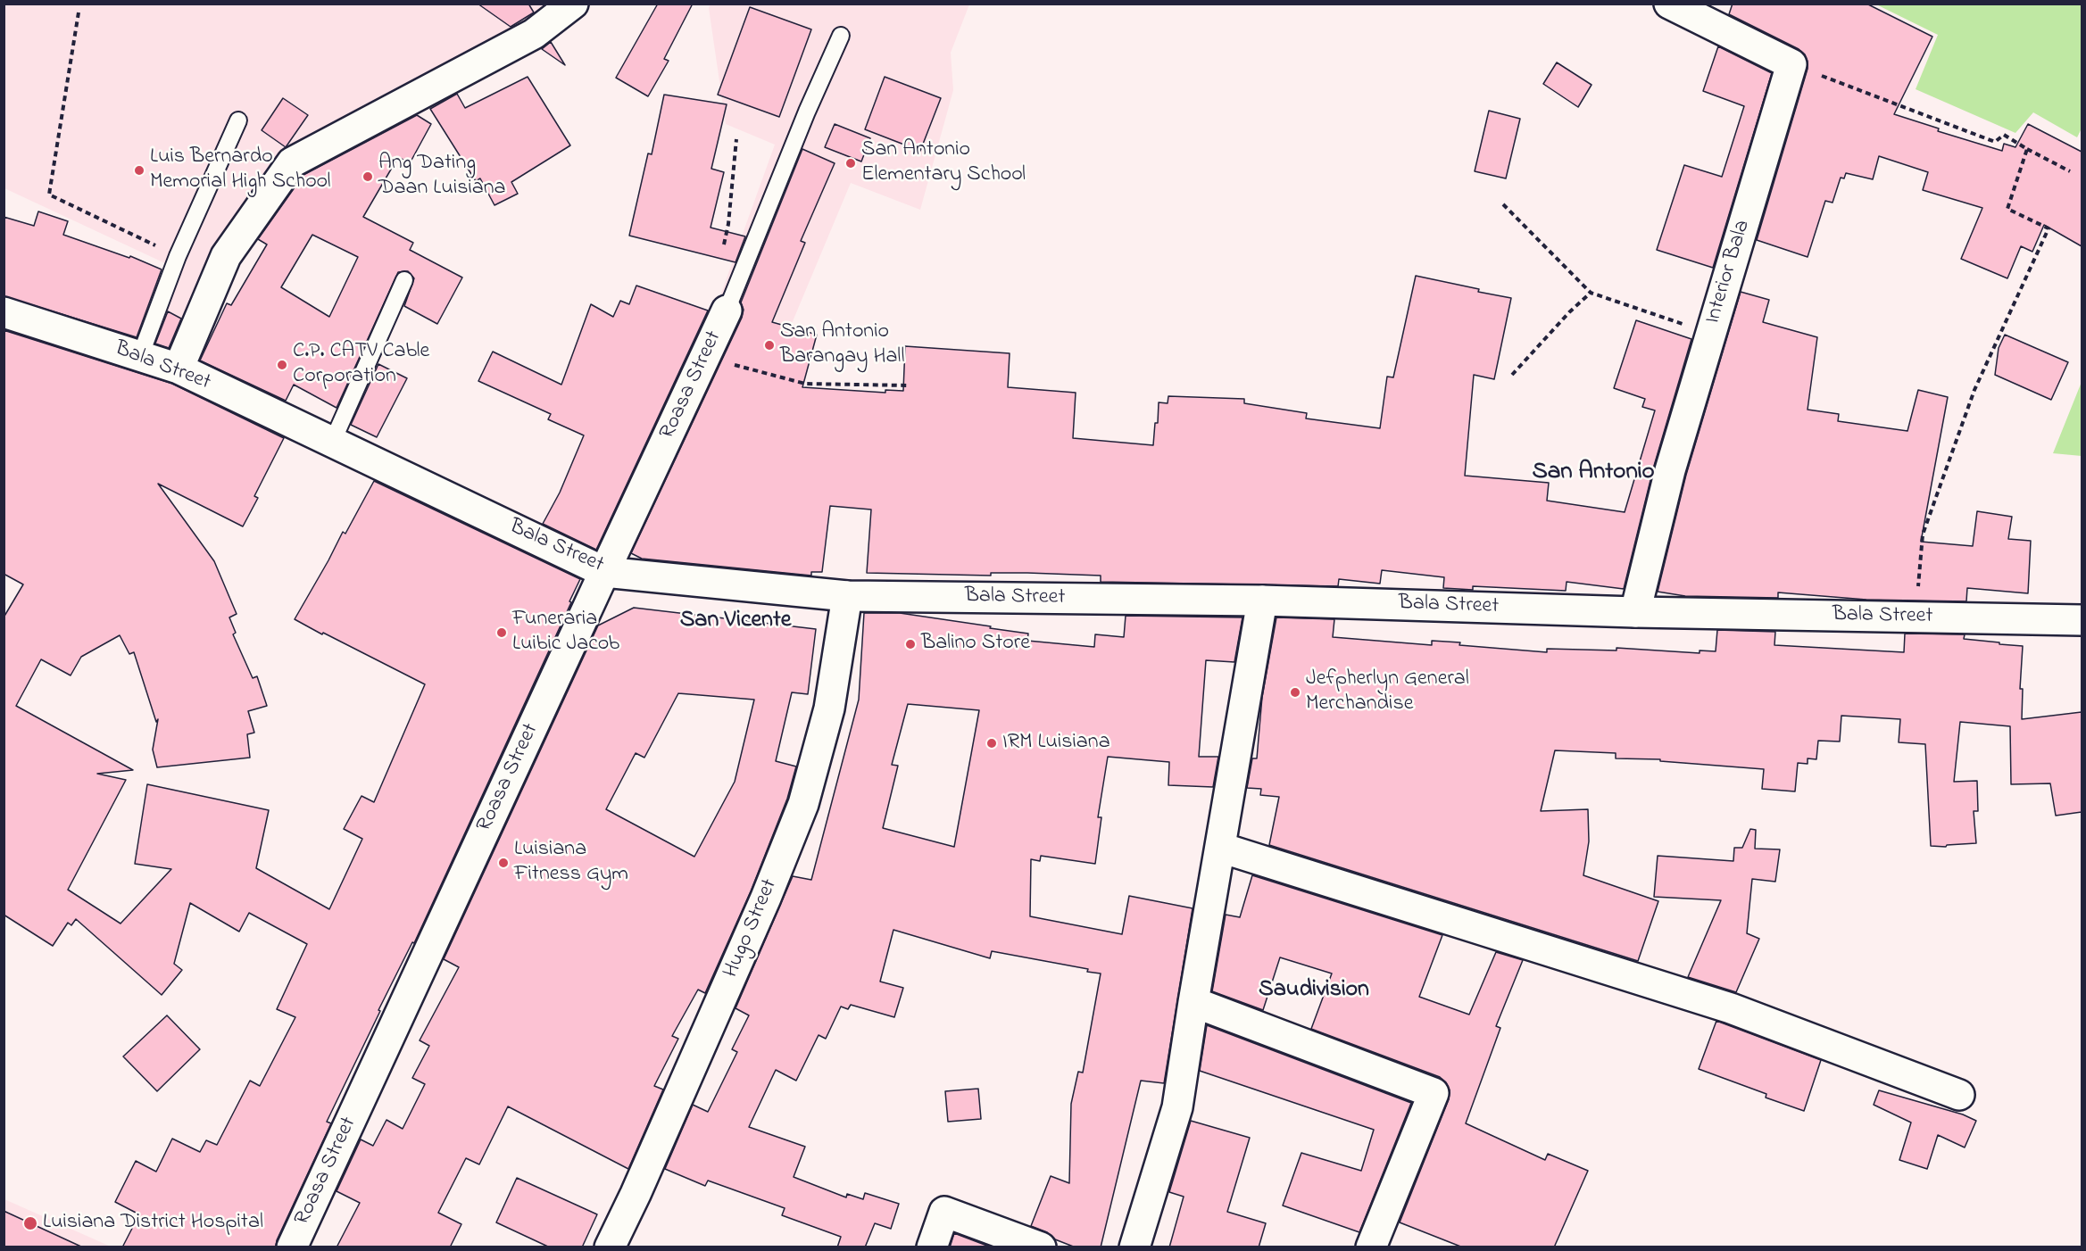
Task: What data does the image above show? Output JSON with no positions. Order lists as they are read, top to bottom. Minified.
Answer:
{"streets":{"street":["Interior Bala","Bala Street","Roasa Street","Hugo Street"]},"crossings":[["Interior Bala","Bala Street"],["Bala Street","Roasa Street"],["Bala Street","Hugo Street"]],"districts":["San Antonio","San Vicente","Saudivision"],"places":["San Antonio Elementary School","Luis Bernardo Memorial High School","Ang Dating Daan Luisiana","San Antonio Barangay Hall","C.P. CATV Cable Corporation","Funeraria Luibic Jacob","Balino Store","Jefpherlyn General Merchandise","IRM Luisiana","Luisiana Fitness Gym","Luisiana District Hospital"]}
